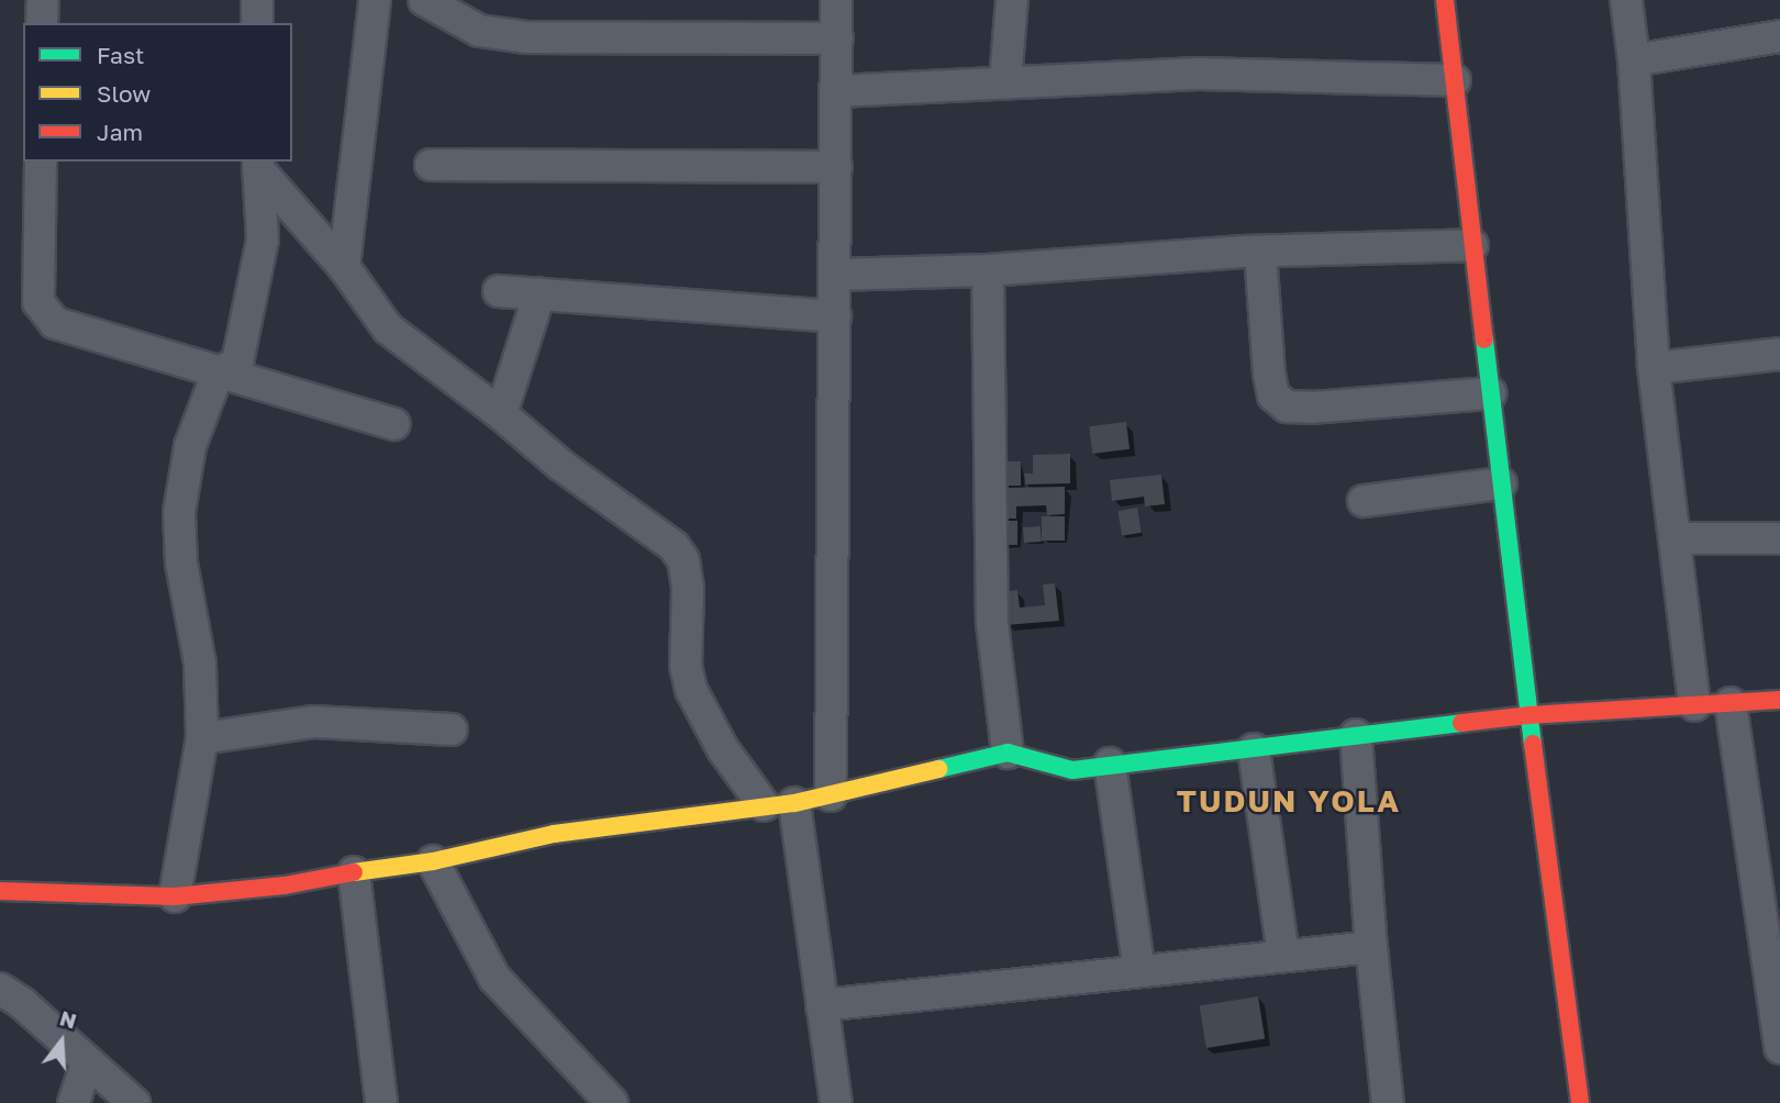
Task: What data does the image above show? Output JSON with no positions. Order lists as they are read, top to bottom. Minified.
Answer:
{"districts":["TUDUN YOLA"],"legend":["Fast","Slow","Jam"],"north":"top"}
